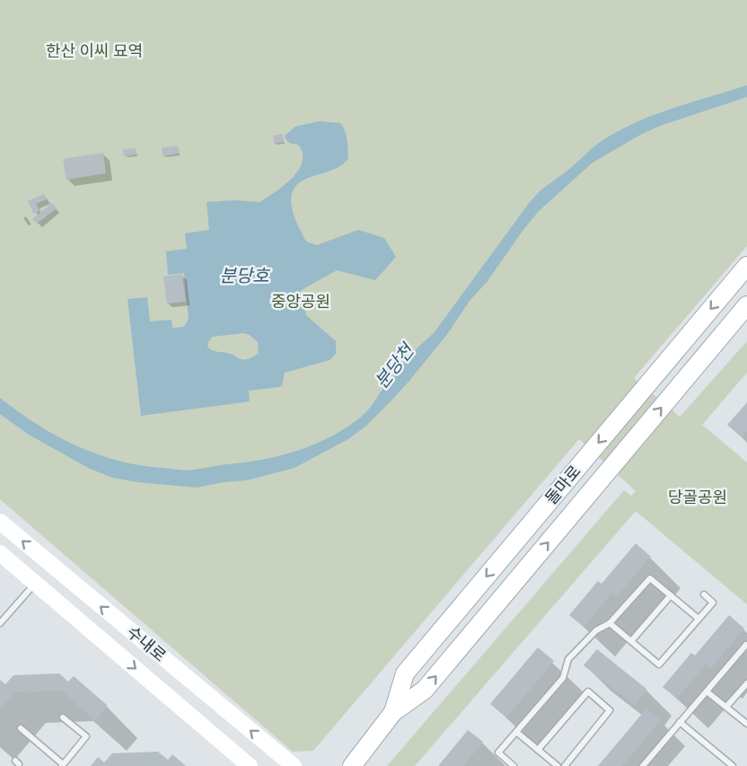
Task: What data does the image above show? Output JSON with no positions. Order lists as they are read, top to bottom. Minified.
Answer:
{"streets":{"main road":["돌마로","수내로"]},"water":["분당호","분당천"],"parks":["한산 이씨 묘역","중앙공원","당골공원"]}
